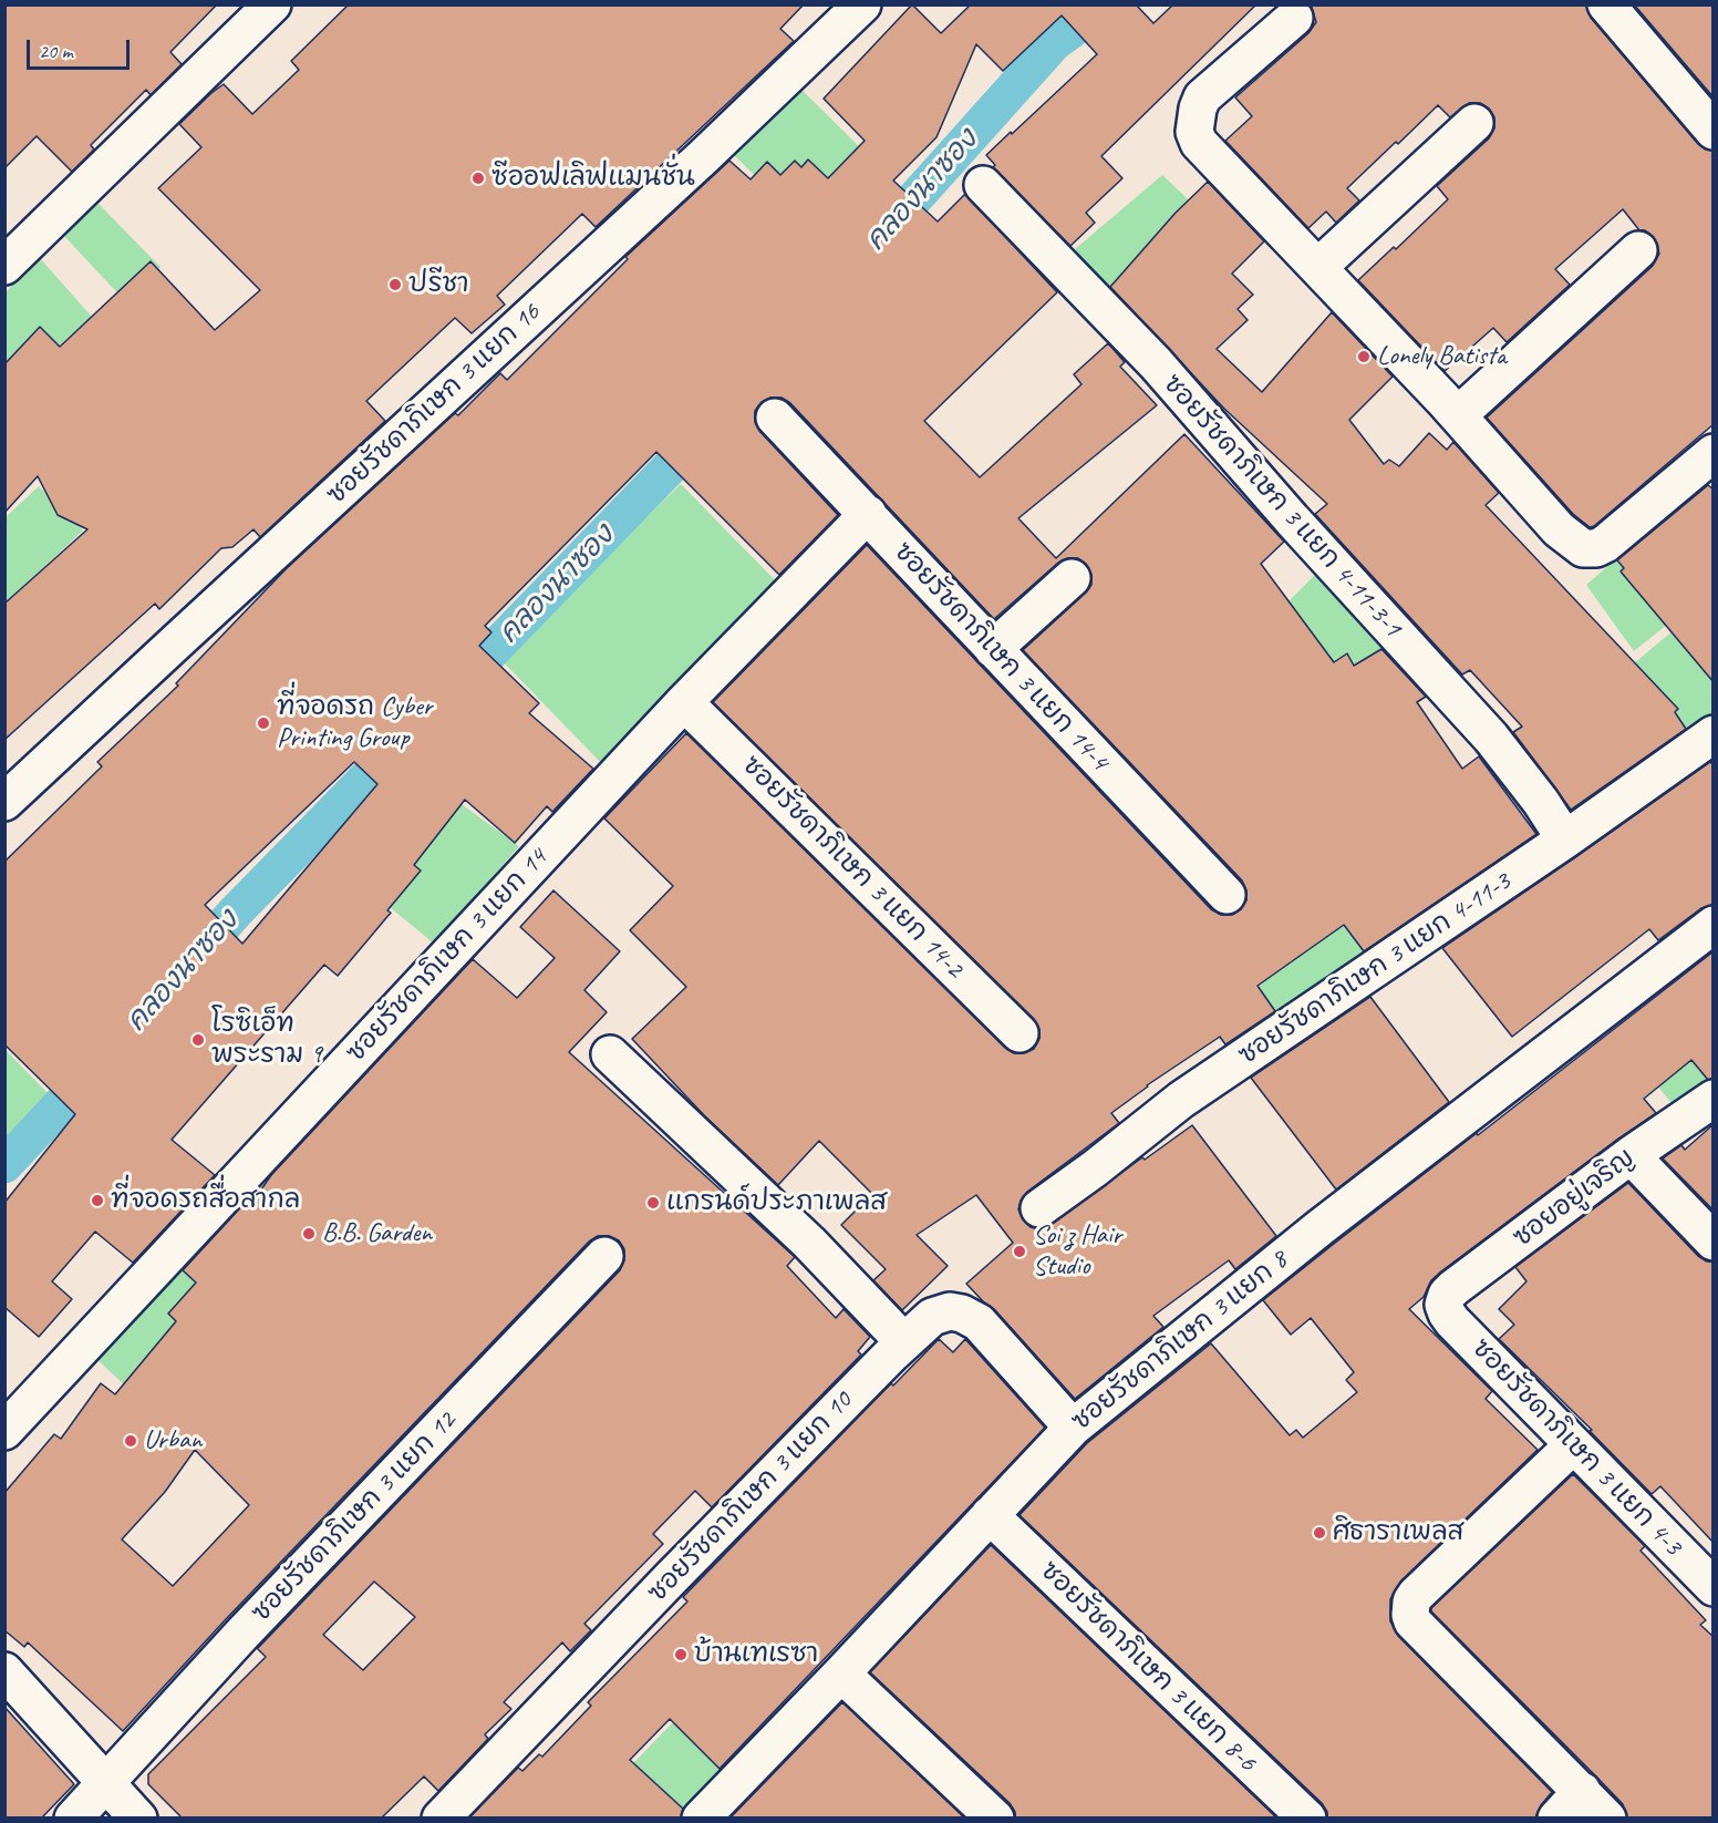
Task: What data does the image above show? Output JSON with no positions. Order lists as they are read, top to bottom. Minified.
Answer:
{"streets":{"street":["ซอยรัชดาภิเษก 3 แยก 16","ซอยรัชดาภิเษก 3 แยก 4-11-3-1","ซอยรัชดาภิเษก 3 แยก 14-4","ซอยรัชดาภิเษก 3 แยก 14-2","ซอยรัชดาภิเษก 3 แยก 14","ซอยรัชดาภิเษก 3 แยก 4-11-3","ซอยอยู่เจริญ","ซอยรัชดาภิเษก 3 แยก 8","ซอยรัชดาภิเษก 3 แยก 4-3","ซอยรัชดาภิเษก 3 แยก 10","ซอยรัชดาภิเษก 3 แยก 12","ซอยรัชดาภิเษก 3 แยก 8-6"]},"crossings":[["ซอยรัชดาภิเษก 3 แยก 4-11-3-1","ซอยรัชดาภิเษก 3 แยก 4-11-3"],["ซอยรัชดาภิเษก 3 แยก 14-4","ซอยรัชดาภิเษก 3 แยก 14"],["ซอยรัชดาภิเษก 3 แยก 14-2","ซอยรัชดาภิเษก 3 แยก 14"],["ซอยอยู่เจริญ","ซอยรัชดาภิเษก 3 แยก 4-3"],["ซอยรัชดาภิเษก 3 แยก 8","ซอยรัชดาภิเษก 3 แยก 10"],["ซอยรัชดาภิเษก 3 แยก 8","ซอยรัชดาภิเษก 3 แยก 8-6"]],"water":["คลองนาซอง"],"places":["ซีออฟเลิฟแมนชั่น","ปรีชา","Lonely Batista","ที่จอดรถ Cyber Printing Group","โรซิเอ็ท พระราม 9","ที่จอดรถสื่อสากล","แกรนด์ประภาเพลส","B.B. Garden","Soi ʒ Hair Studio","Urban","ศิธาราเพลส","บ้านเทเรซา"],"scale_bar":"20 m"}
